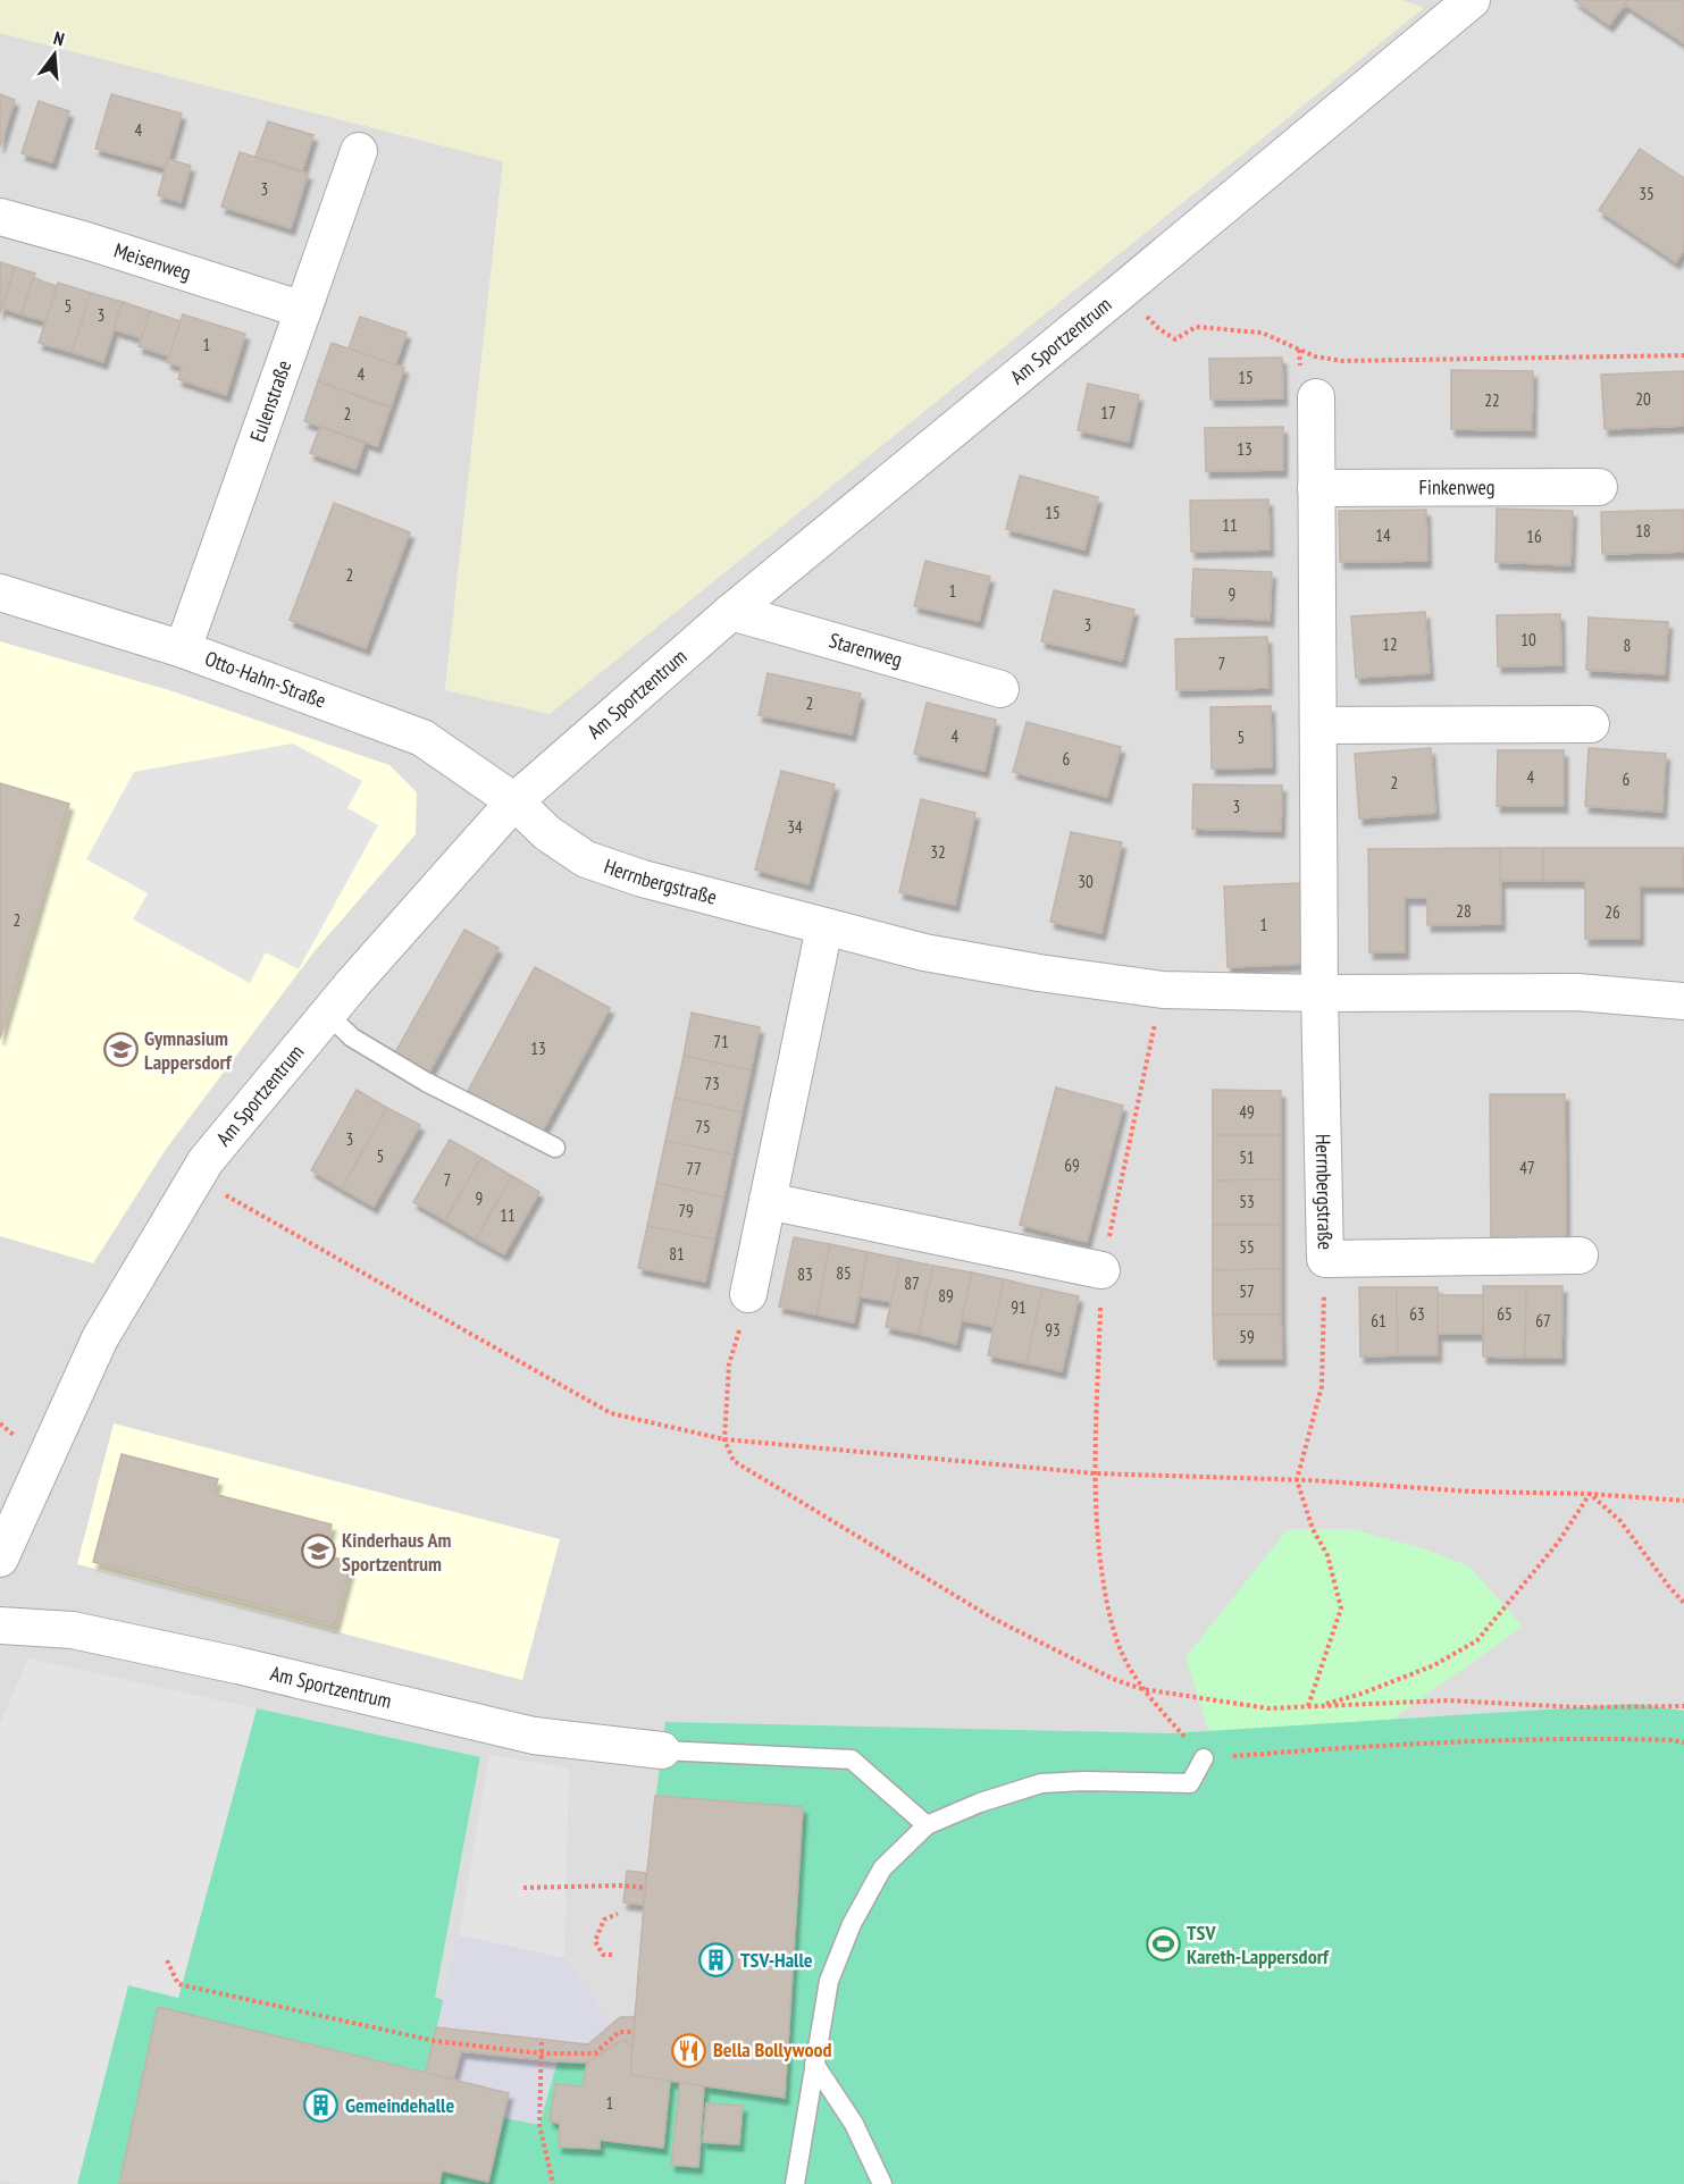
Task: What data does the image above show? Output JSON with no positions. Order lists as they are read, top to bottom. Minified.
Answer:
{"streets":{"street":["Meisenweg","Am Sportzentrum","Eulenstraße","Finkenweg","Starenweg","Otto-Hahn-Straße","Herrnbergstraße"]},"crossings":[["Meisenweg","Eulenstraße"],["Am Sportzentrum","Starenweg"],["Am Sportzentrum","Otto-Hahn-Straße"],["Am Sportzentrum","Herrnbergstraße"],["Eulenstraße","Otto-Hahn-Straße"],["Otto-Hahn-Straße","Herrnbergstraße"]],"places":{"school or university":["Gymnasium Lappersdorf","Kinderhaus Am Sportzentrum"],"sports":["TSV Kareth-Lappersdorf"],"building":["TSV-Halle","Gemeindehalle"],"restaurant":["Bella Bollywood"]},"house_numbers":["4","3","35","5","3","1","4","15","20","22","17","2","13","15","11","18","14","16","2","1","9","3","10","12","8","7","2","4","5","6","4","6","2","3","34","32","30","28","26","2","1","71","13","73","49","75","3","5","51","69","47","77","7","9","53","79","11","55","81","85","83","87","57","89","91","63","65","61","67","93","59","1"],"north":"top"}
